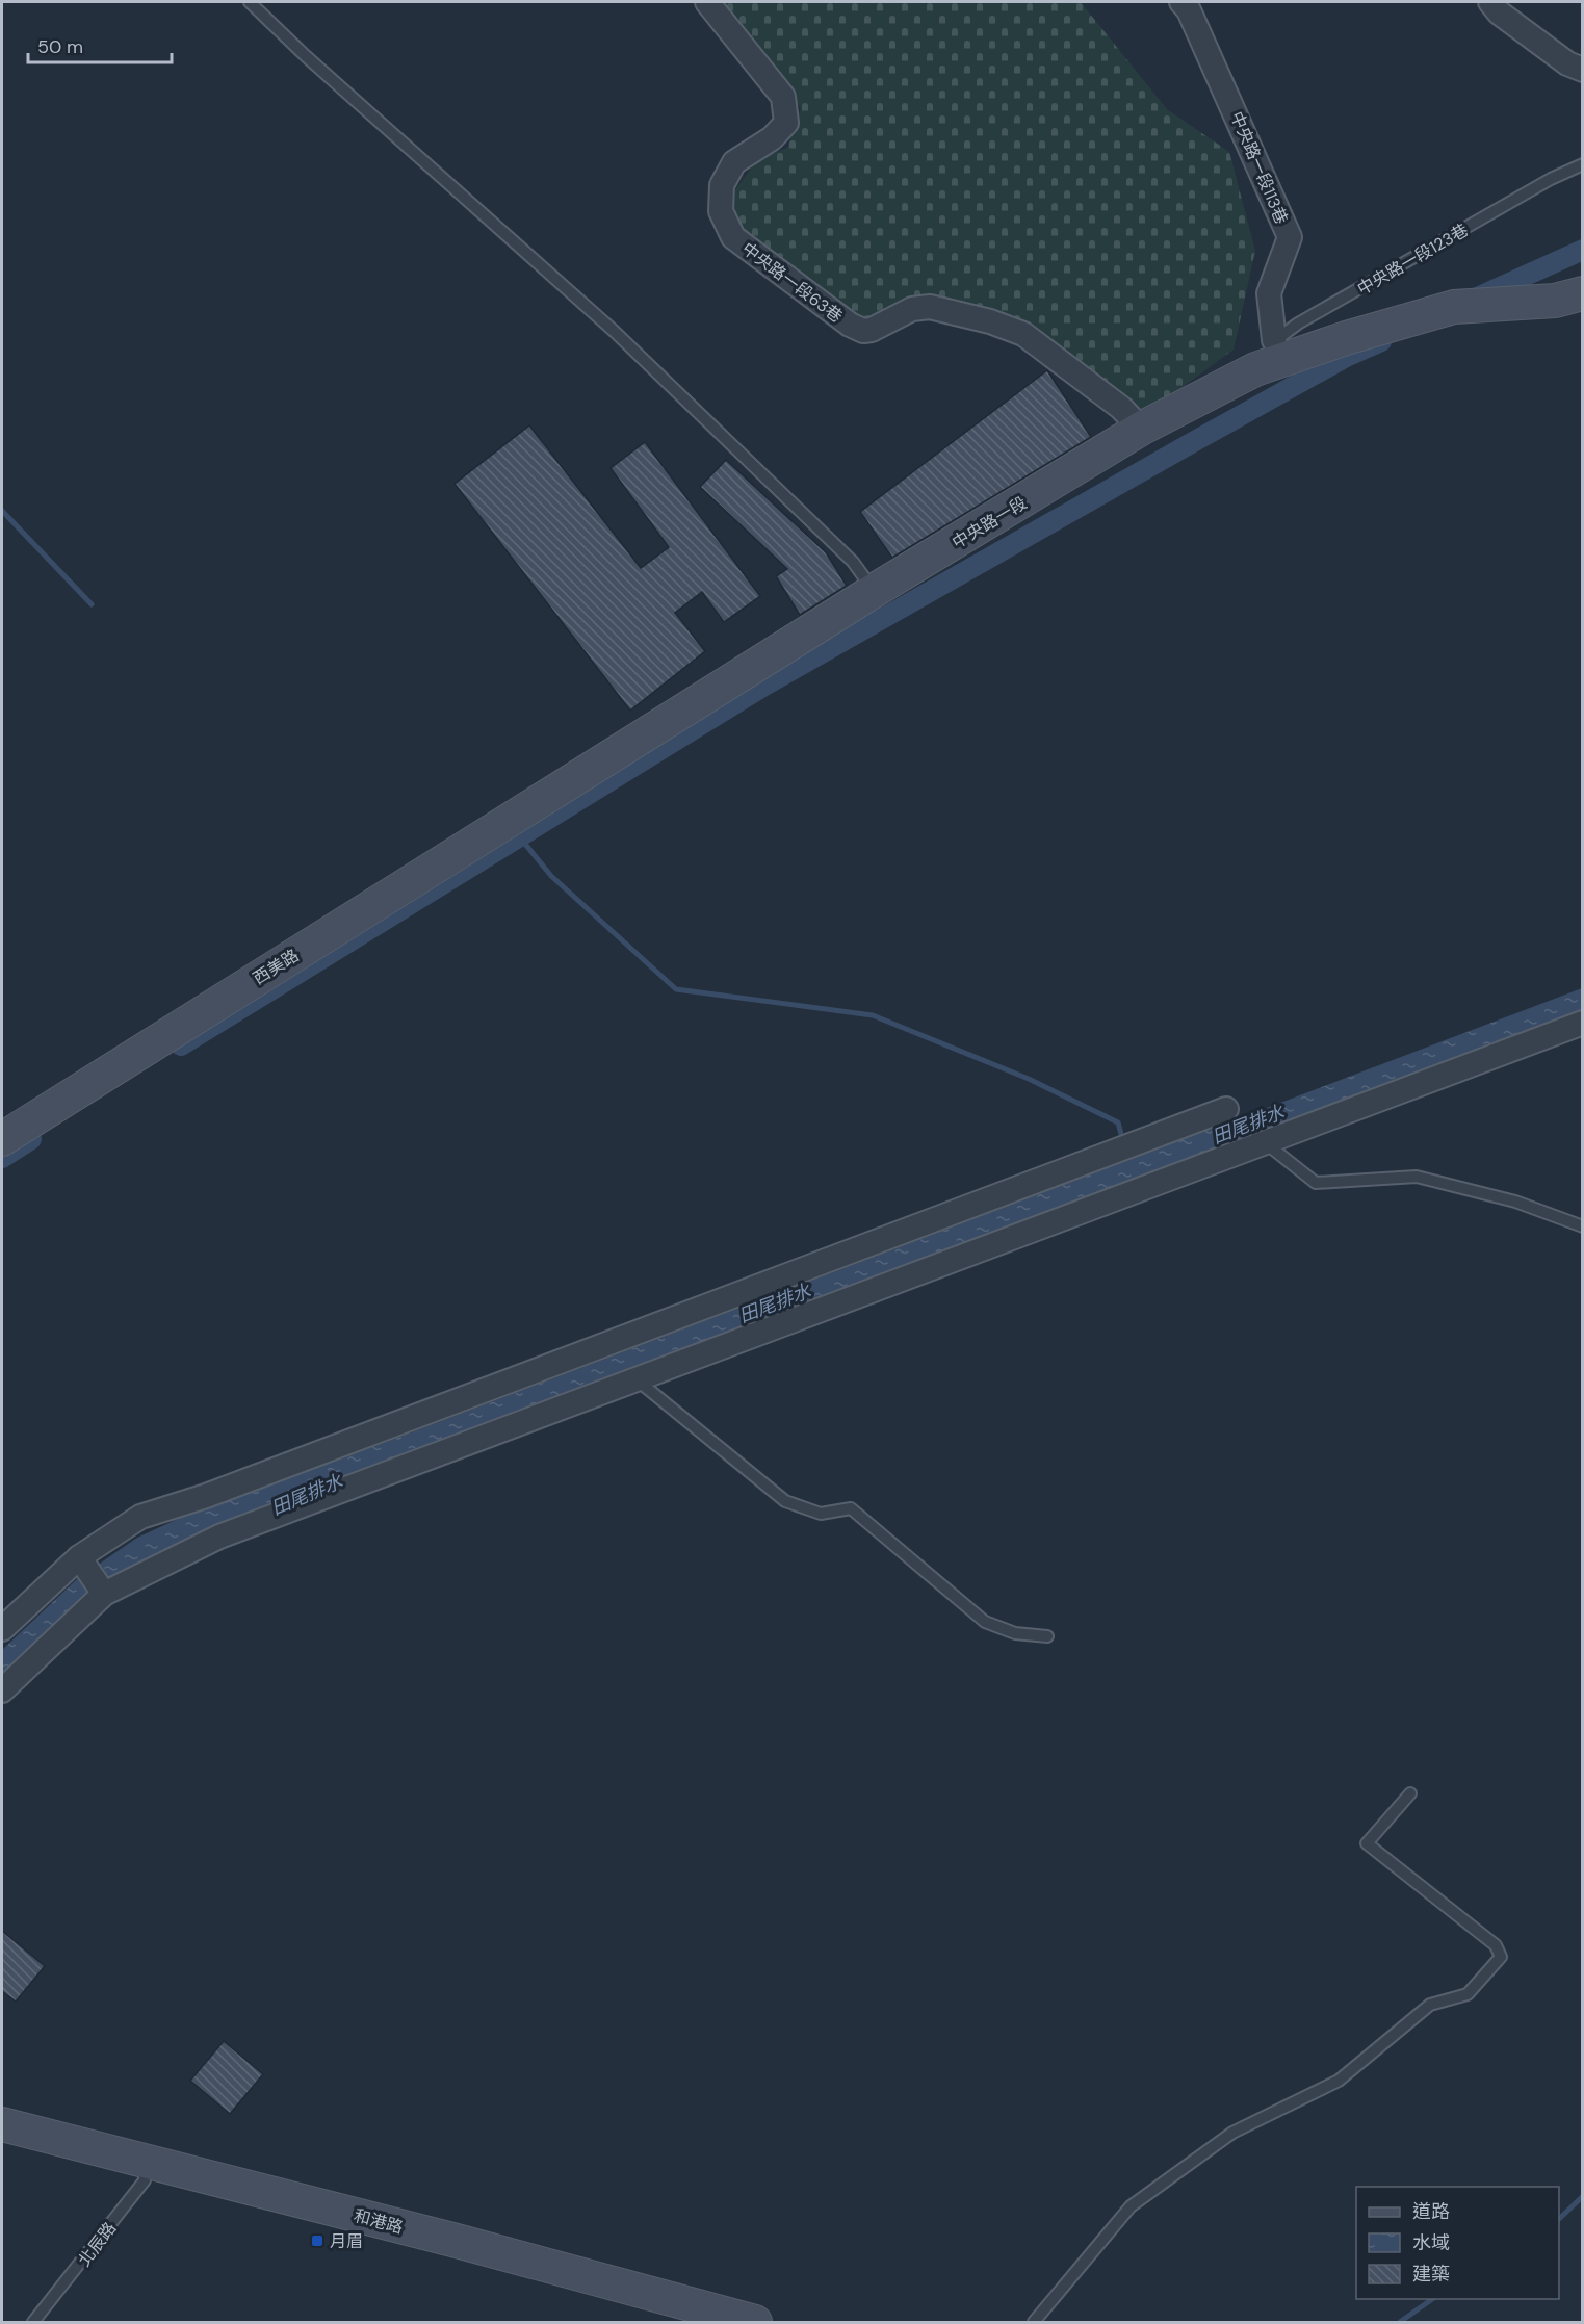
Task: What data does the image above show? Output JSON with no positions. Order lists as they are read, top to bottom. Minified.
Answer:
{"streets":{"street":["中央路一段113巷","中央路一段63巷","中央路一段","西美路","和港路"],"lane":["中央路一段123巷","北辰路"]},"crossings":[["中央路一段113巷","中央路一段123巷"],["中央路一段123巷","中央路一段"],["中央路一段63巷","中央路一段"],["中央路一段","西美路"],["和港路","北辰路"]],"water":["田尾排水"],"places":{"transit":["月眉"]},"legend":["道路","水域","建築"],"scale_bar":"50 m"}
